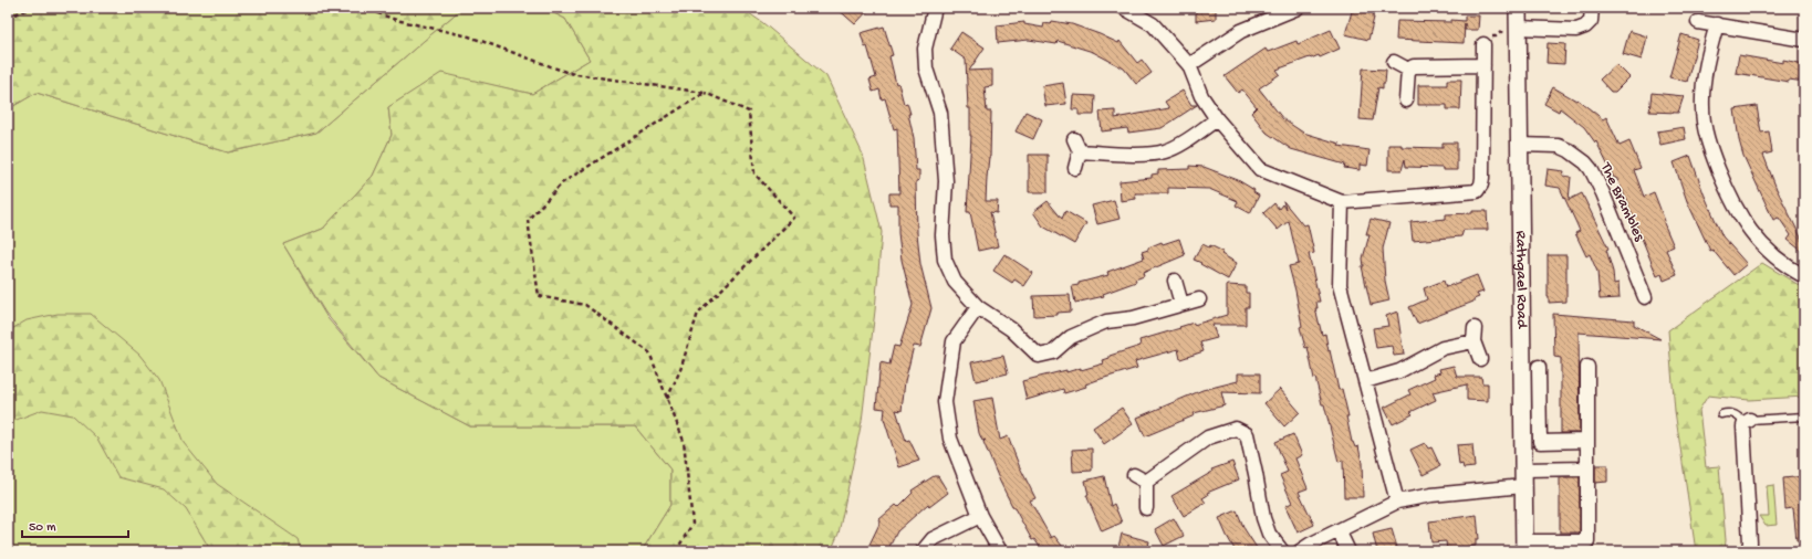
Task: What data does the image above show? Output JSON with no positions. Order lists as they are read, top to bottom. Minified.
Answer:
{"streets":{"street":["The Brambles","Rathgael Road"]},"crossings":[["The Brambles","Rathgael Road"]],"scale_bar":"50 m"}
